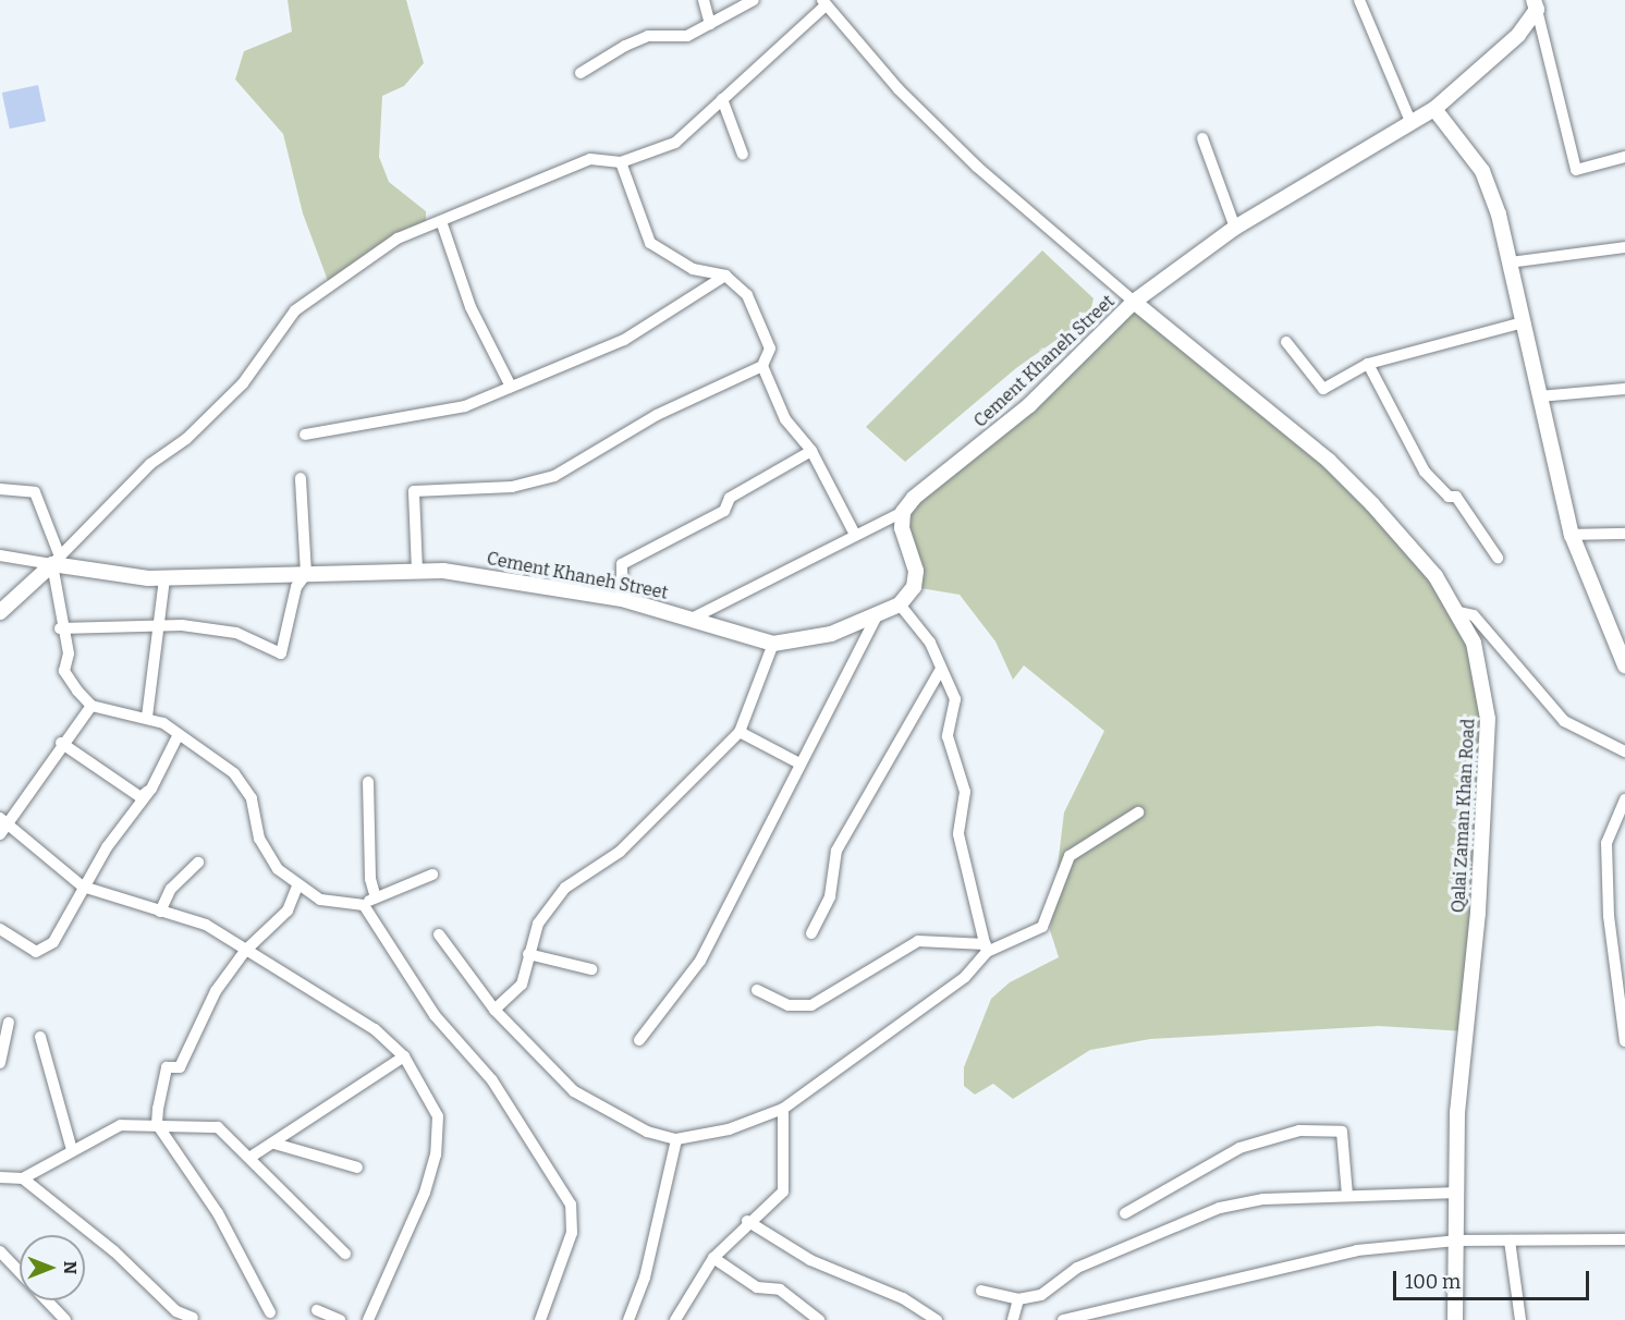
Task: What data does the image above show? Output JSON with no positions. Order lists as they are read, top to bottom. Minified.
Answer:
{"streets":{"street":["Cement Khaneh Street","Qalai Zaman Khan Road"]},"crossings":[["Cement Khaneh Street","Qalai Zaman Khan Road"]],"scale_bar":"100 m","north":"right"}
